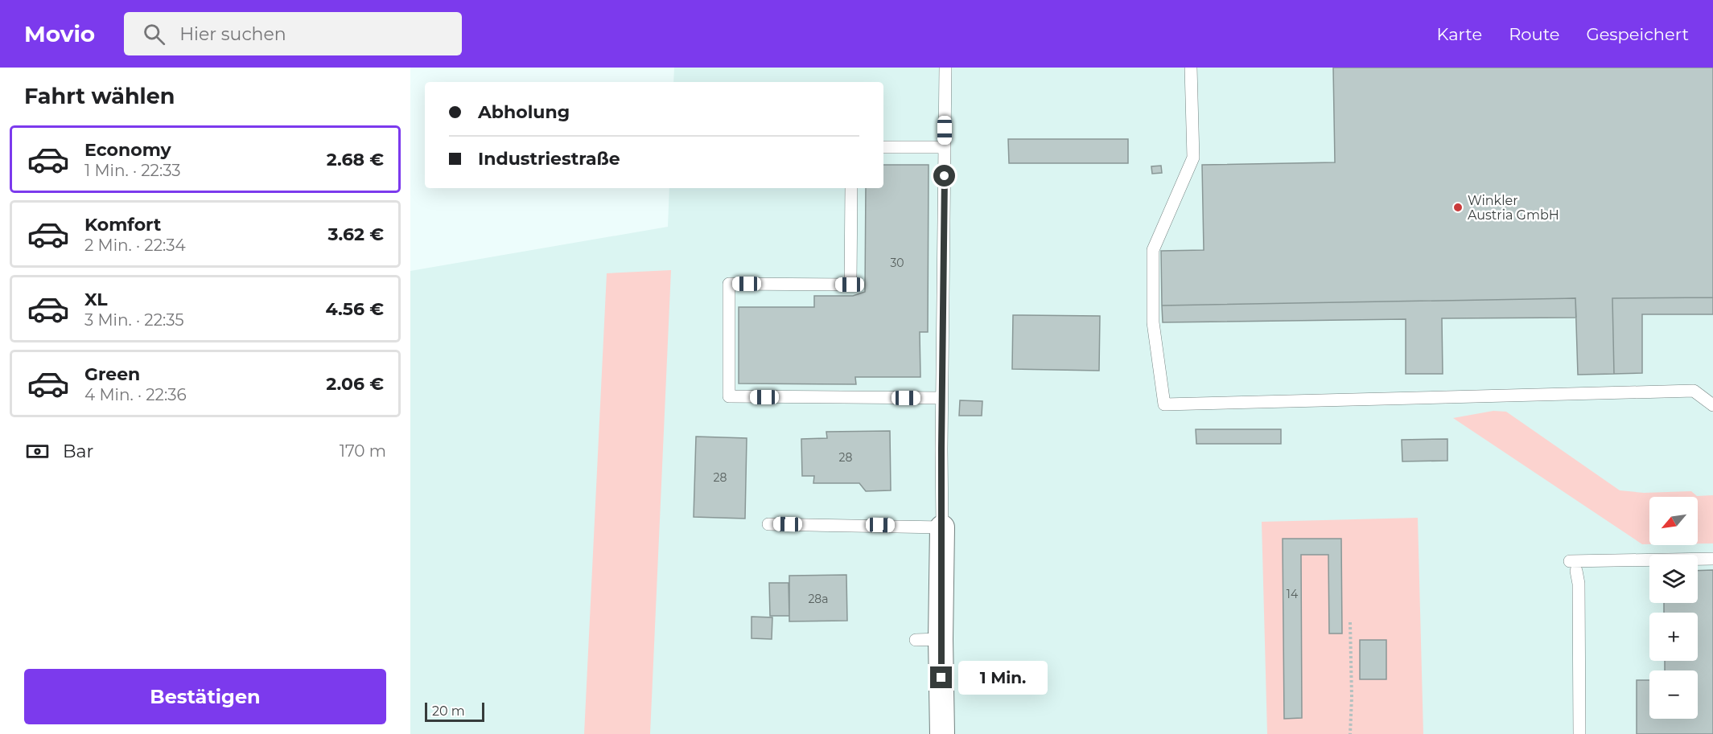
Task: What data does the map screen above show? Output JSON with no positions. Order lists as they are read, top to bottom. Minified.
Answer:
{"places":["Winkler Austria GmbH"],"house_numbers":["30","28","28","14","28a"],"scale_bar":"20 m","north":"bottom left","page":{"header":"Movio","search":"Hier suchen","nav":["Karte","Route","Gespeichert"],"heading":"Fahrt wählen","banner":["Abholung","Industriestraße"],"list":[{"name":"Economy","note":"1 Min. · 22:33","value":"2.68 €"},{"name":"Komfort","note":"2 Min. · 22:34","value":"3.62 €"},{"name":"XL","note":"3 Min. · 22:35","value":"4.56 €"},{"name":"Green","note":"4 Min. · 22:36","value":"2.06 €"}],"pay":["Bar","170 m"],"map_buttons":["+","−"],"buttons":"Bestätigen","bubble":"1 Min.","scale":"20 m"}}
